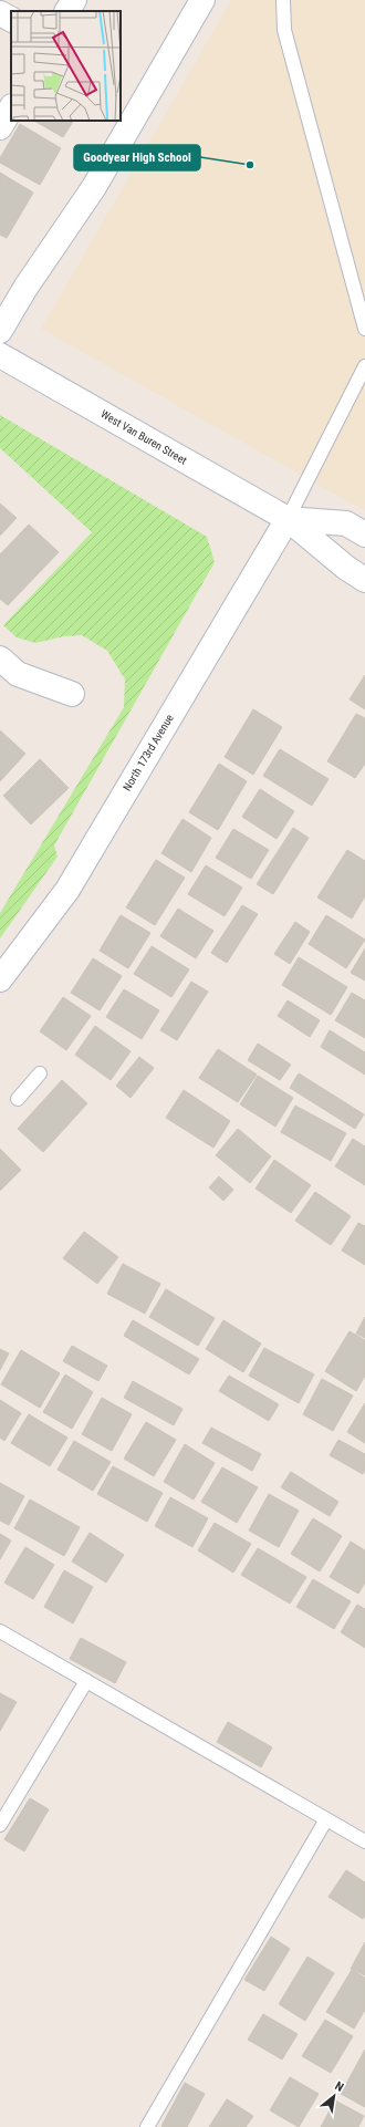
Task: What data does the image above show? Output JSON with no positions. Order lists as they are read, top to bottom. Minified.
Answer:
{"streets":{"street":["West Van Buren Street","North 173rd Avenue"]},"crossings":[["West Van Buren Street","North 173rd Avenue"]],"places":["Goodyear High School"],"north":"top right"}
